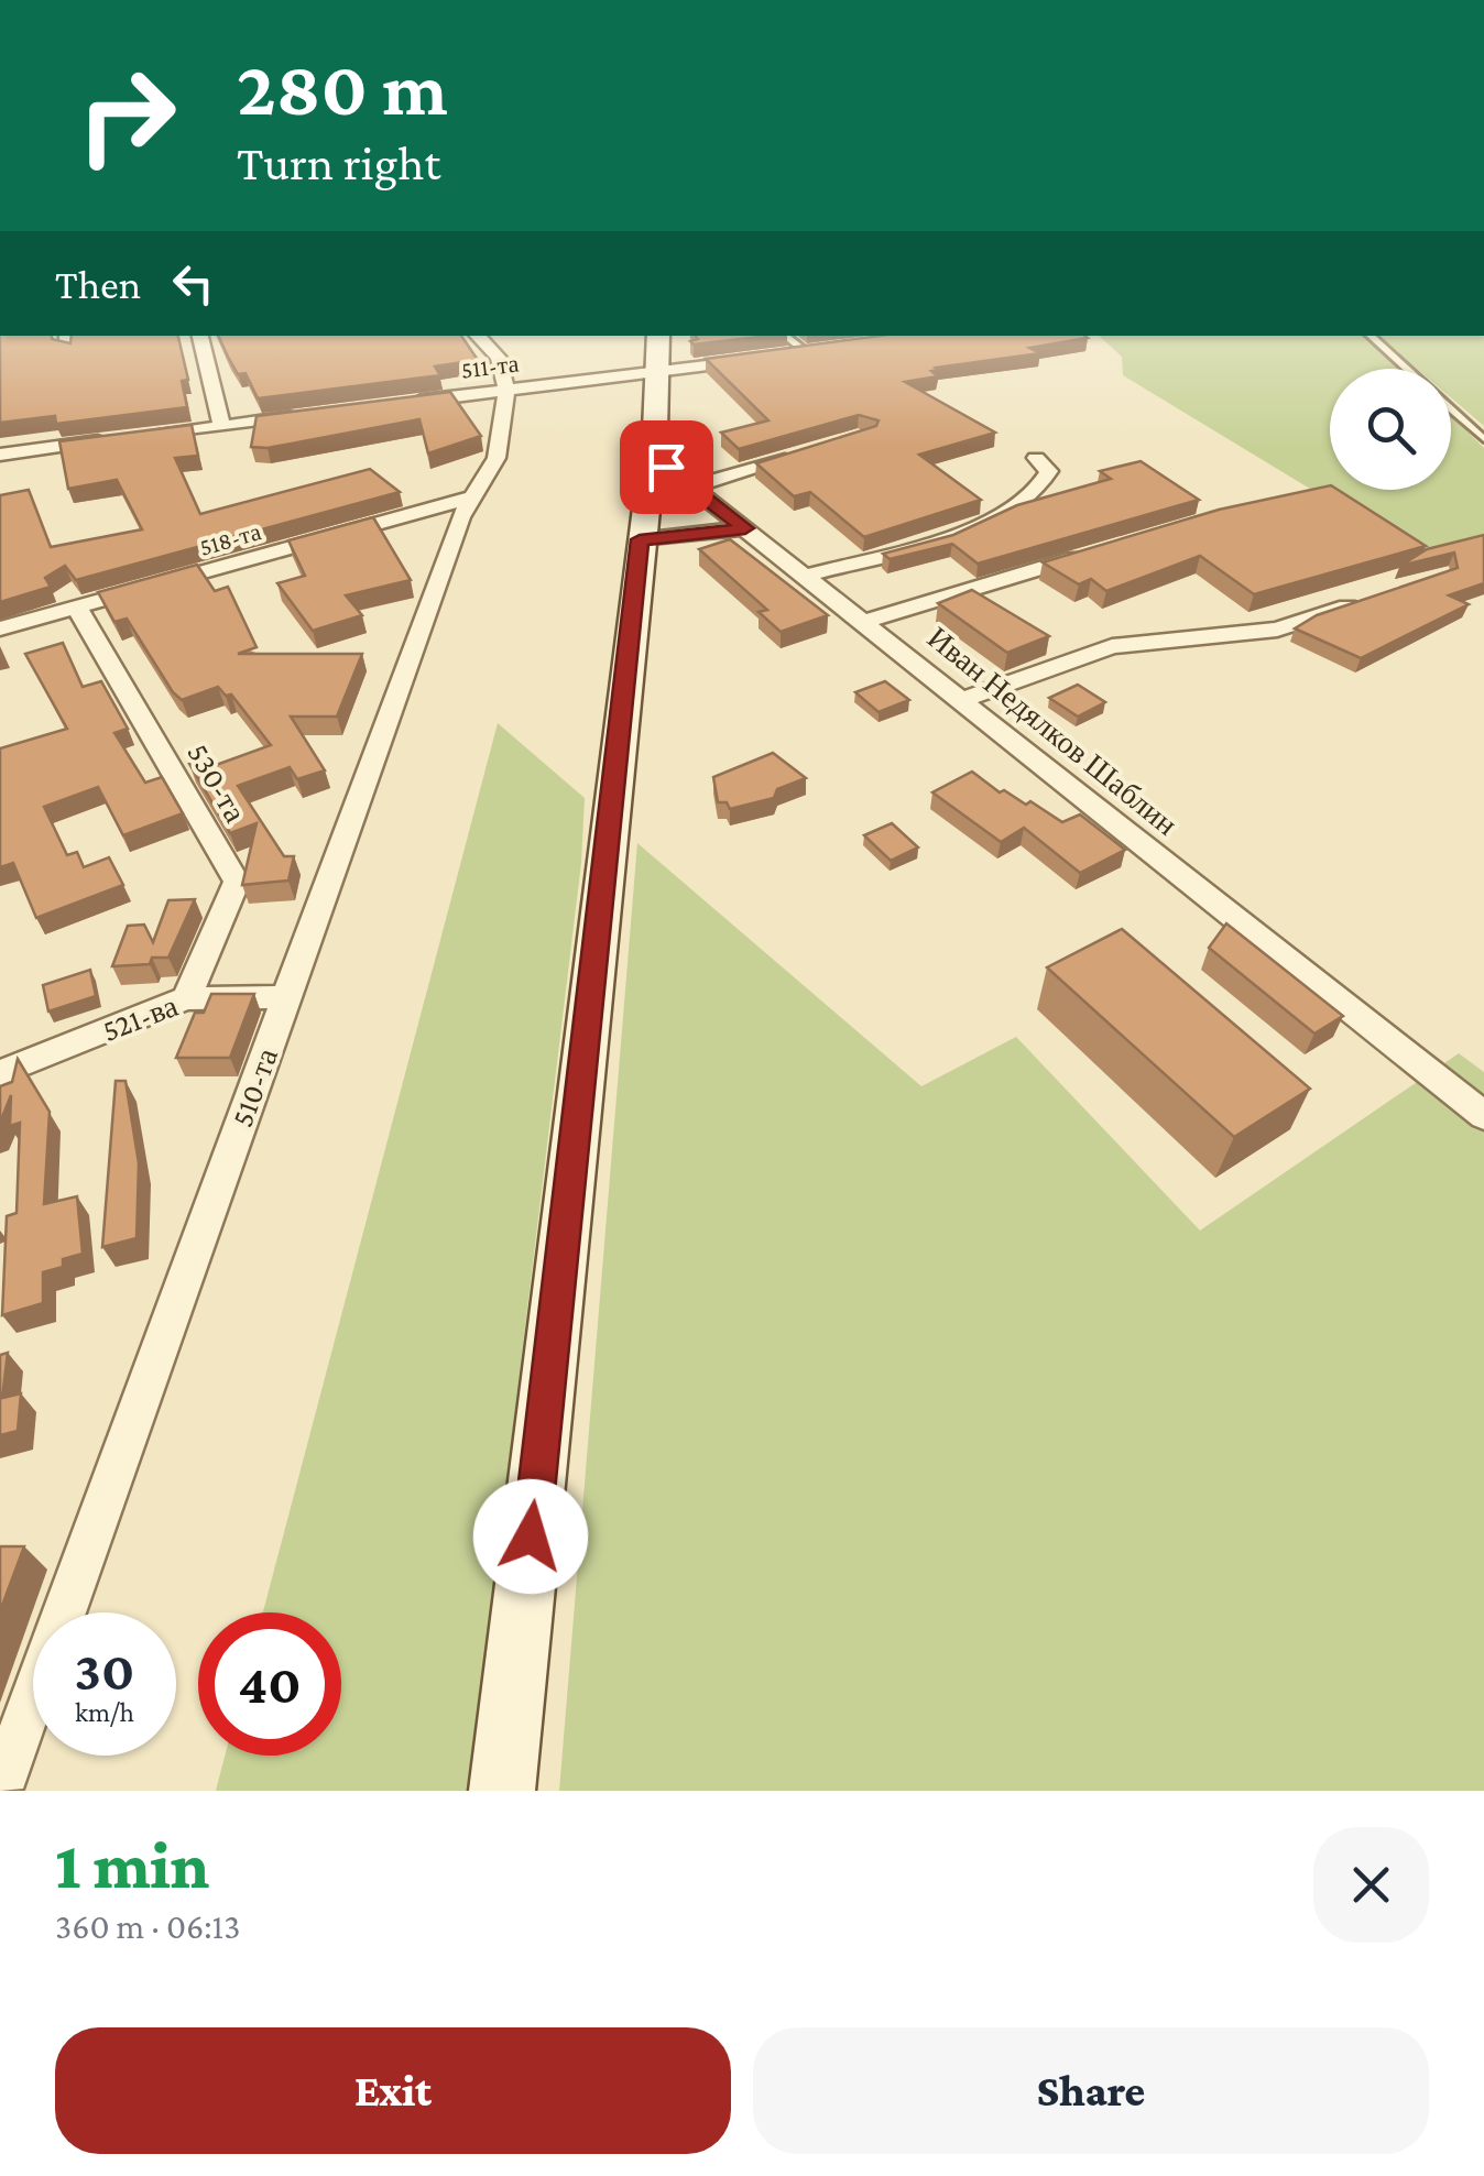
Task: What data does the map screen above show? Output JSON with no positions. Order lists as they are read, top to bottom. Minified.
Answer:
{"streets":{"street":["511-та","518-та","Иван Недялков Шаблин","530-та","521-ва","510-та"]},"crossings":[["511-та","510-та"],["518-та","530-та"],["518-та","510-та"],["530-та","521-ва"],["521-ва","510-та"]],"page":{"turn":["280 m","Turn right"],"then":"Then","speed":"30 km/h","limit":"40","heading":["1 min","360 m · 06:13"],"buttons":["Exit","Share"]}}
